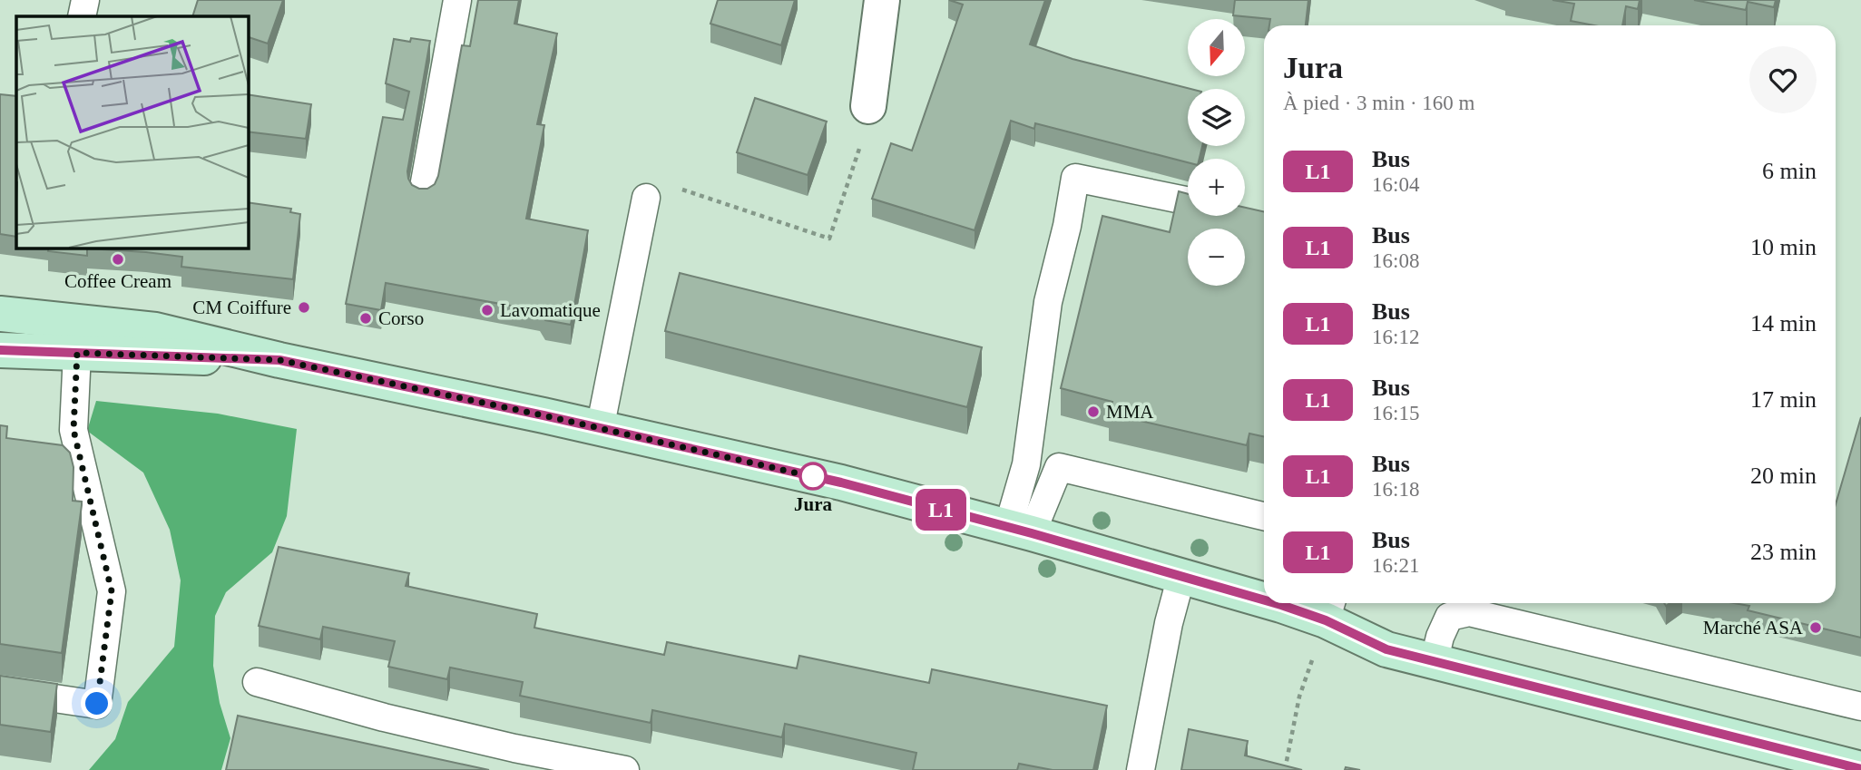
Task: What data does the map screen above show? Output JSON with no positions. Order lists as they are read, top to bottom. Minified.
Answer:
{"places":["Coffee Cream","CM Coiffure","Lavomatique","Corso","MMA","Jura","Marché ASA"],"lines":["bus line L1"],"north":"bottom","page":{"on_map":"L1","map_buttons":["+","−"],"heading":["Jura","À pied · 3 min · 160 m"],"list":[{"mark":"L1","name":"Bus","note":"16:04","value":"6 min"},{"mark":"L1","name":"Bus","note":"16:08","value":"10 min"},{"mark":"L1","name":"Bus","note":"16:12","value":"14 min"},{"mark":"L1","name":"Bus","note":"16:15","value":"17 min"},{"mark":"L1","name":"Bus","note":"16:18","value":"20 min"},{"mark":"L1","name":"Bus","note":"16:21","value":"23 min"}]}}
